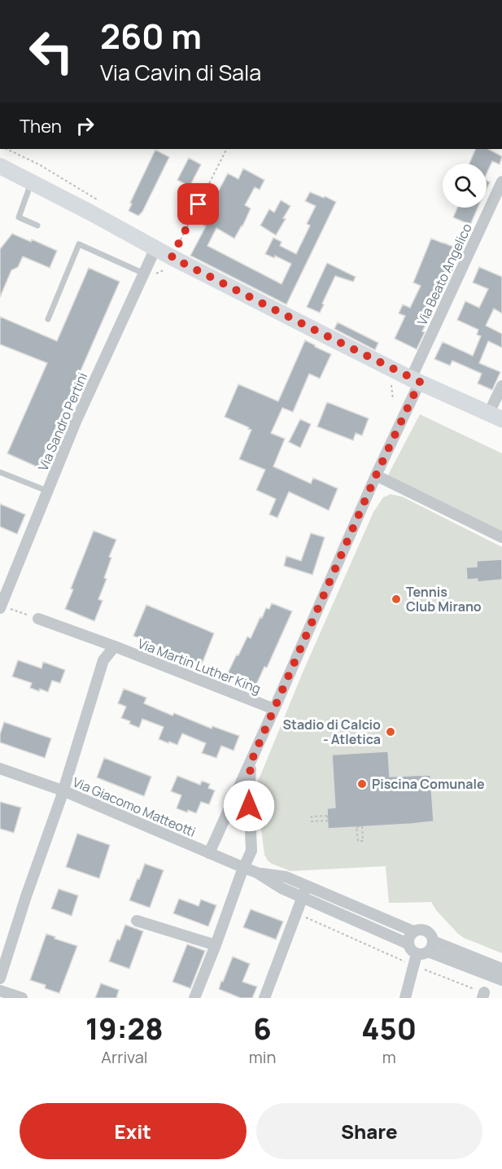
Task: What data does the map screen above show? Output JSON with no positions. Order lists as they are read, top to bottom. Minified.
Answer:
{"streets":{"street":["Via Beato Angelico","Via Sandro Pertini","Via Martin Luther King","Via Giacomo Matteotti"]},"crossings":[["Via Beato Angelico","Via Martin Luther King"],["Via Beato Angelico","Via Giacomo Matteotti"]],"places":["Tennis Club Mirano","Stadio di Calcio - Atletica","Piscina Comunale"],"page":{"turn":["260 m","Via Cavin di Sala"],"then":"Then","eta":["19:28","Arrival","6","min","450","m"],"buttons":["Exit","Share"]}}
